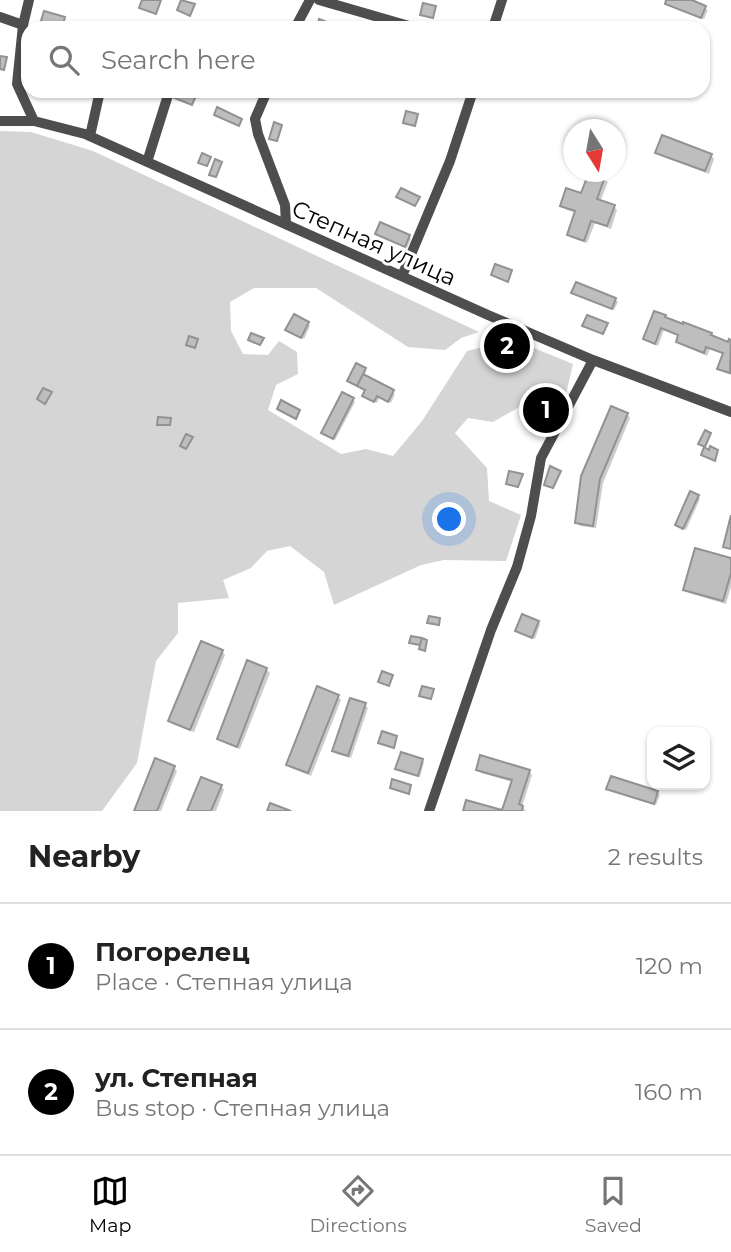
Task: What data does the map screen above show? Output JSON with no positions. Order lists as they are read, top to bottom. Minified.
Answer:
{"streets":{"street":["Степная улица"]},"north":"bottom","page":{"search":"Search here","pins":["2","1"],"heading":["Nearby","2 results"],"list":[{"mark":"1","name":"Погорелец","note":"Place · Степная улица","value":"120 m"},{"mark":"2","name":"ул. Степная","note":"Bus stop · Степная улица","value":"160 m"}],"nav":["Map","Directions","Saved"]}}
